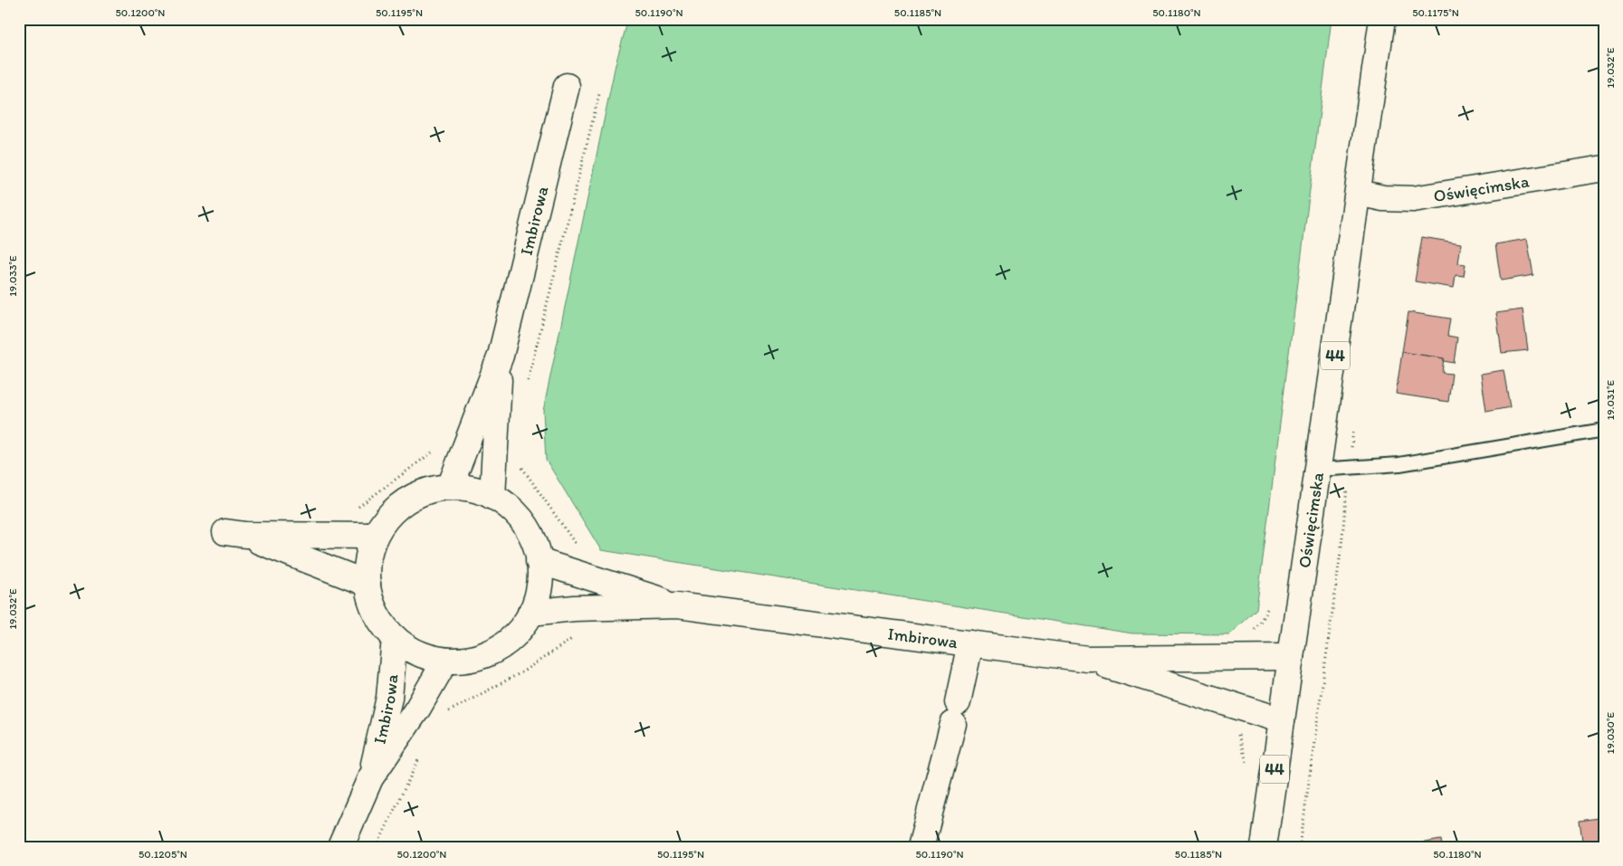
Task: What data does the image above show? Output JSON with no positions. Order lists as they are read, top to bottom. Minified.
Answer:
{"streets":{"main road":["Oświęcimska","Imbirowa","44"]},"crossings":[["Oświęcimska","Imbirowa"]],"coordinates":["50.1200°N","50.1195°N","50.1190°N","50.1185°N","50.1180°N","50.1175°N","19.032°E","19.033°E","19.031°E","19.030°E","50.1205°N"]}
